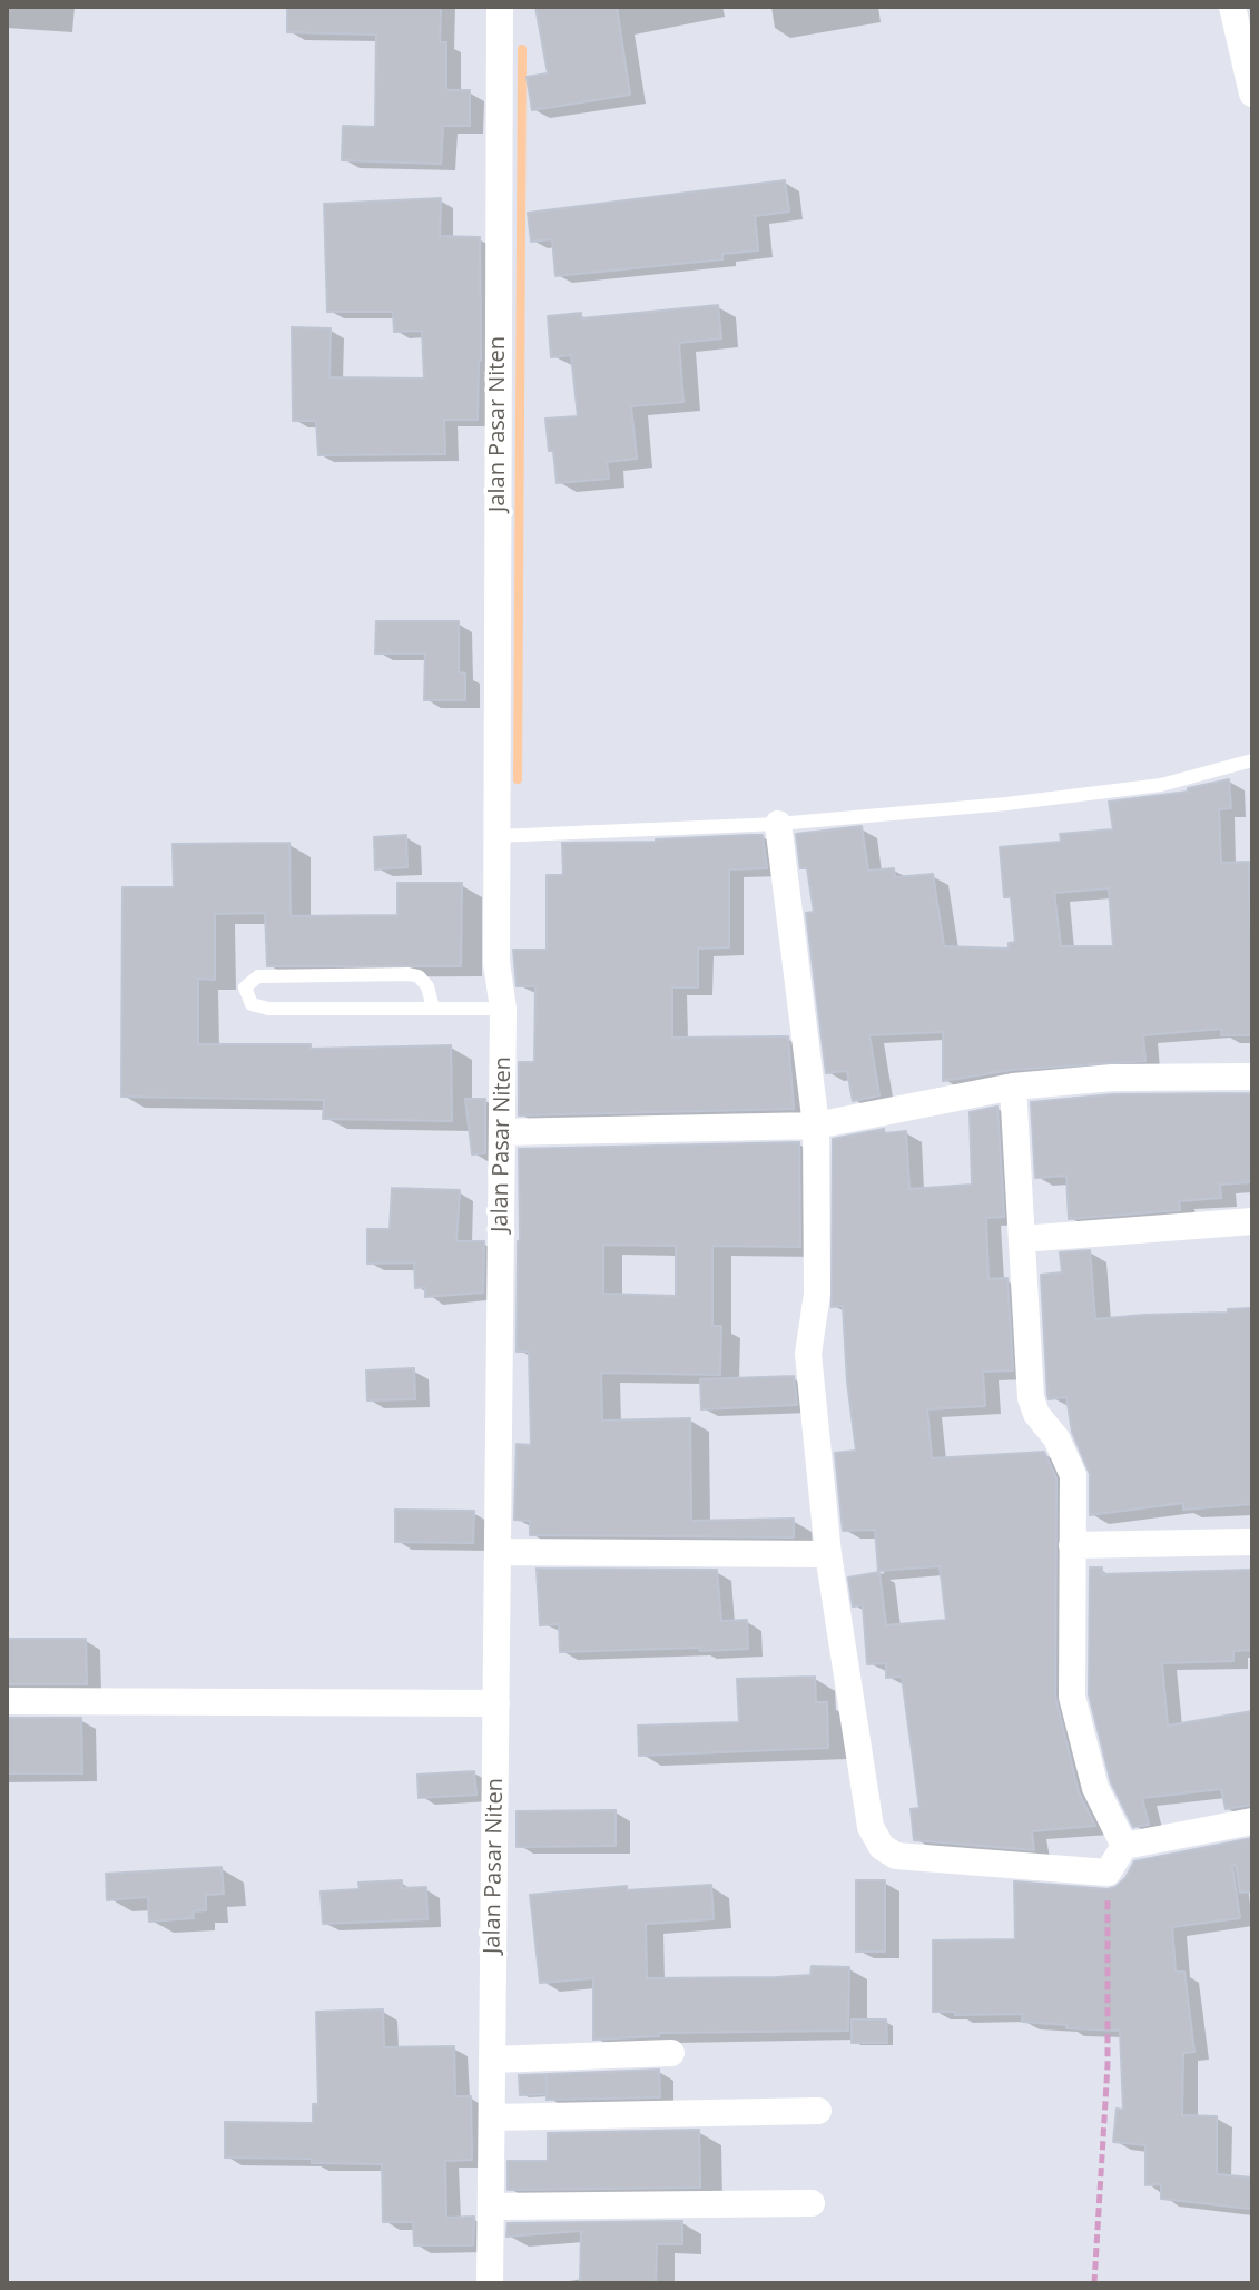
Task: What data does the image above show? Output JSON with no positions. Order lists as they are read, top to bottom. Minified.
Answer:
{"streets":{"street":["Jalan Pasar Niten"]}}
